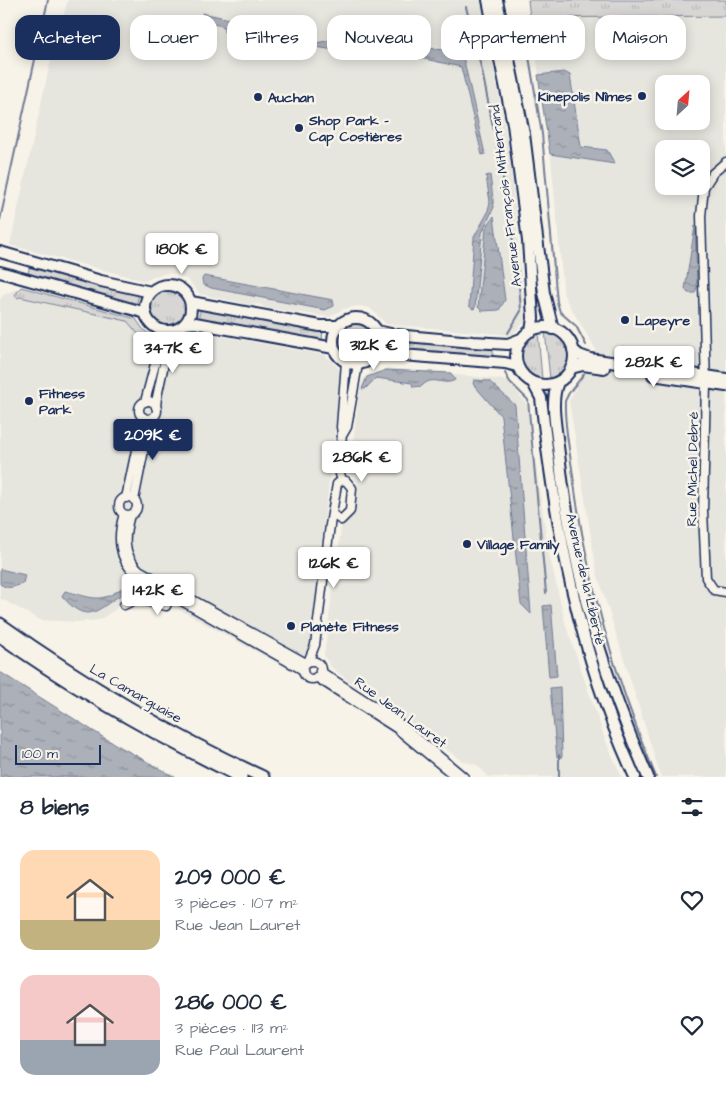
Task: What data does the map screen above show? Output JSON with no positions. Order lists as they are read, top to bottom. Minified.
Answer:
{"streets":{"highway":["La Camarguaise"],"main road":["Avenue François Mitterrand","Avenue de la Liberté"],"street":["Rue Michel Debré","Rue Jean Lauret"]},"crossings":[["Avenue François Mitterrand","Avenue de la Liberté"]],"places":["Kinepolis Nîmes","Auchan","Shop Park - Cap Costières","Lapeyre","Fitness Park","Village Family","Planète Fitness"],"scale_bar":"100 m","north":"top right","page":{"chip":["Acheter","Louer","Filtres","Nouveau","Appartement","Maison"],"price":["180K €","312K €","347K €","282K €","209K €","286K €","126K €","142K €"],"scale":"100 m","heading":"8 biens","list":[{"name":"209 000 €","note":"3 pièces · 107 m² · Rue Jean Lauret"},{"name":"286 000 €","note":"3 pièces · 113 m² · Rue Paul Laurent"}]}}
